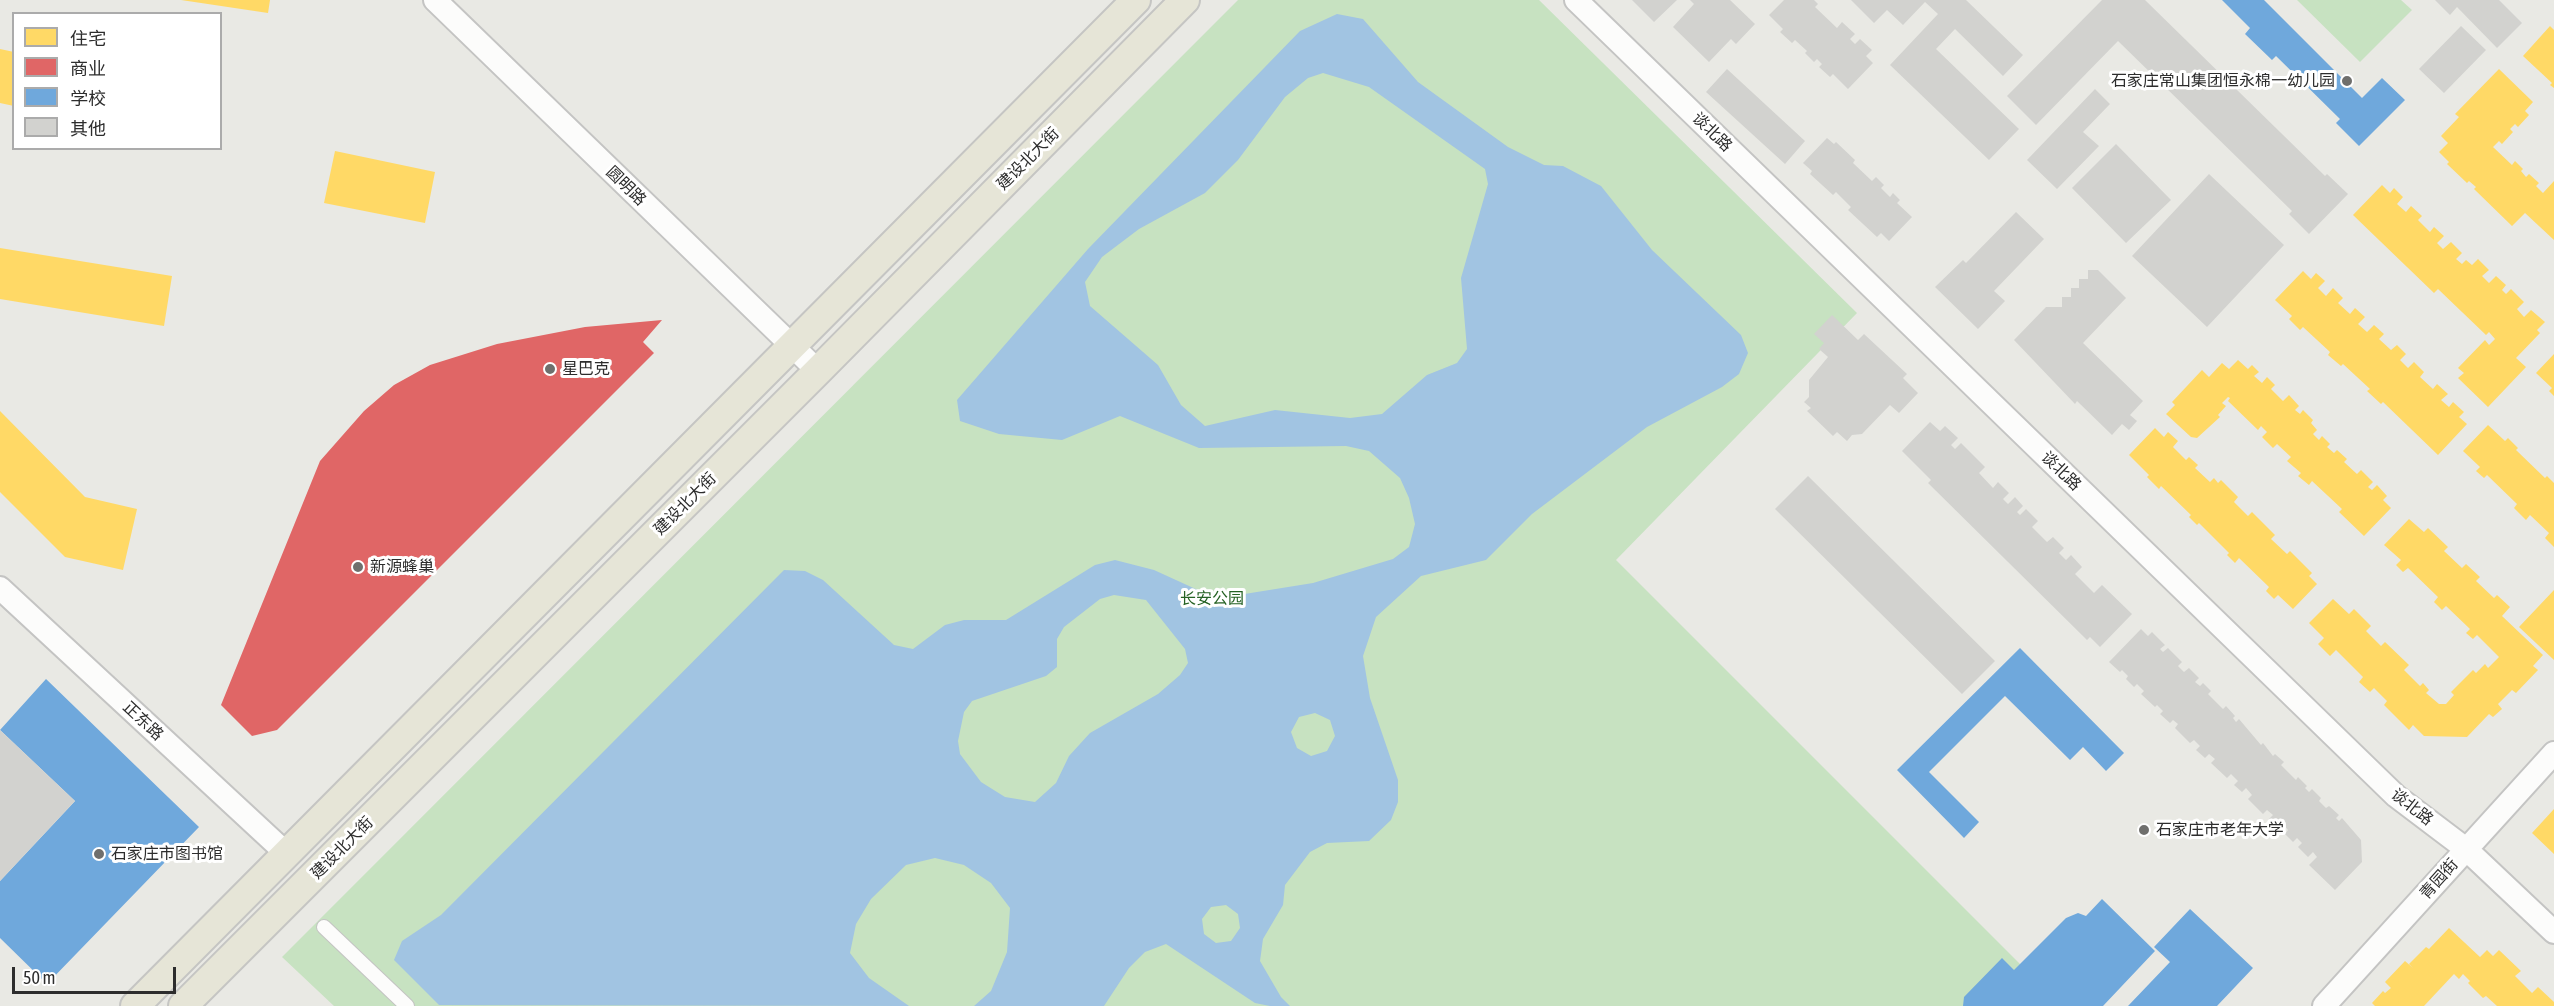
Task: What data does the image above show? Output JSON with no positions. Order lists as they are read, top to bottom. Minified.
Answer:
{"streets":{"main road":["建设北大街"],"street":["谈北路","圆明路","正东路","青园街"]},"crossings":[["谈北路","青园街"],["建设北大街","圆明路"],["建设北大街","正东路"]],"parks":["长安公园"],"places":["石家庄常山集团恒永棉一幼儿园","星巴克","新源蜂巢","石家庄市老年大学","石家庄市图书馆"],"legend":["住宅","商业","学校","其他"],"scale_bar":"50 m"}
